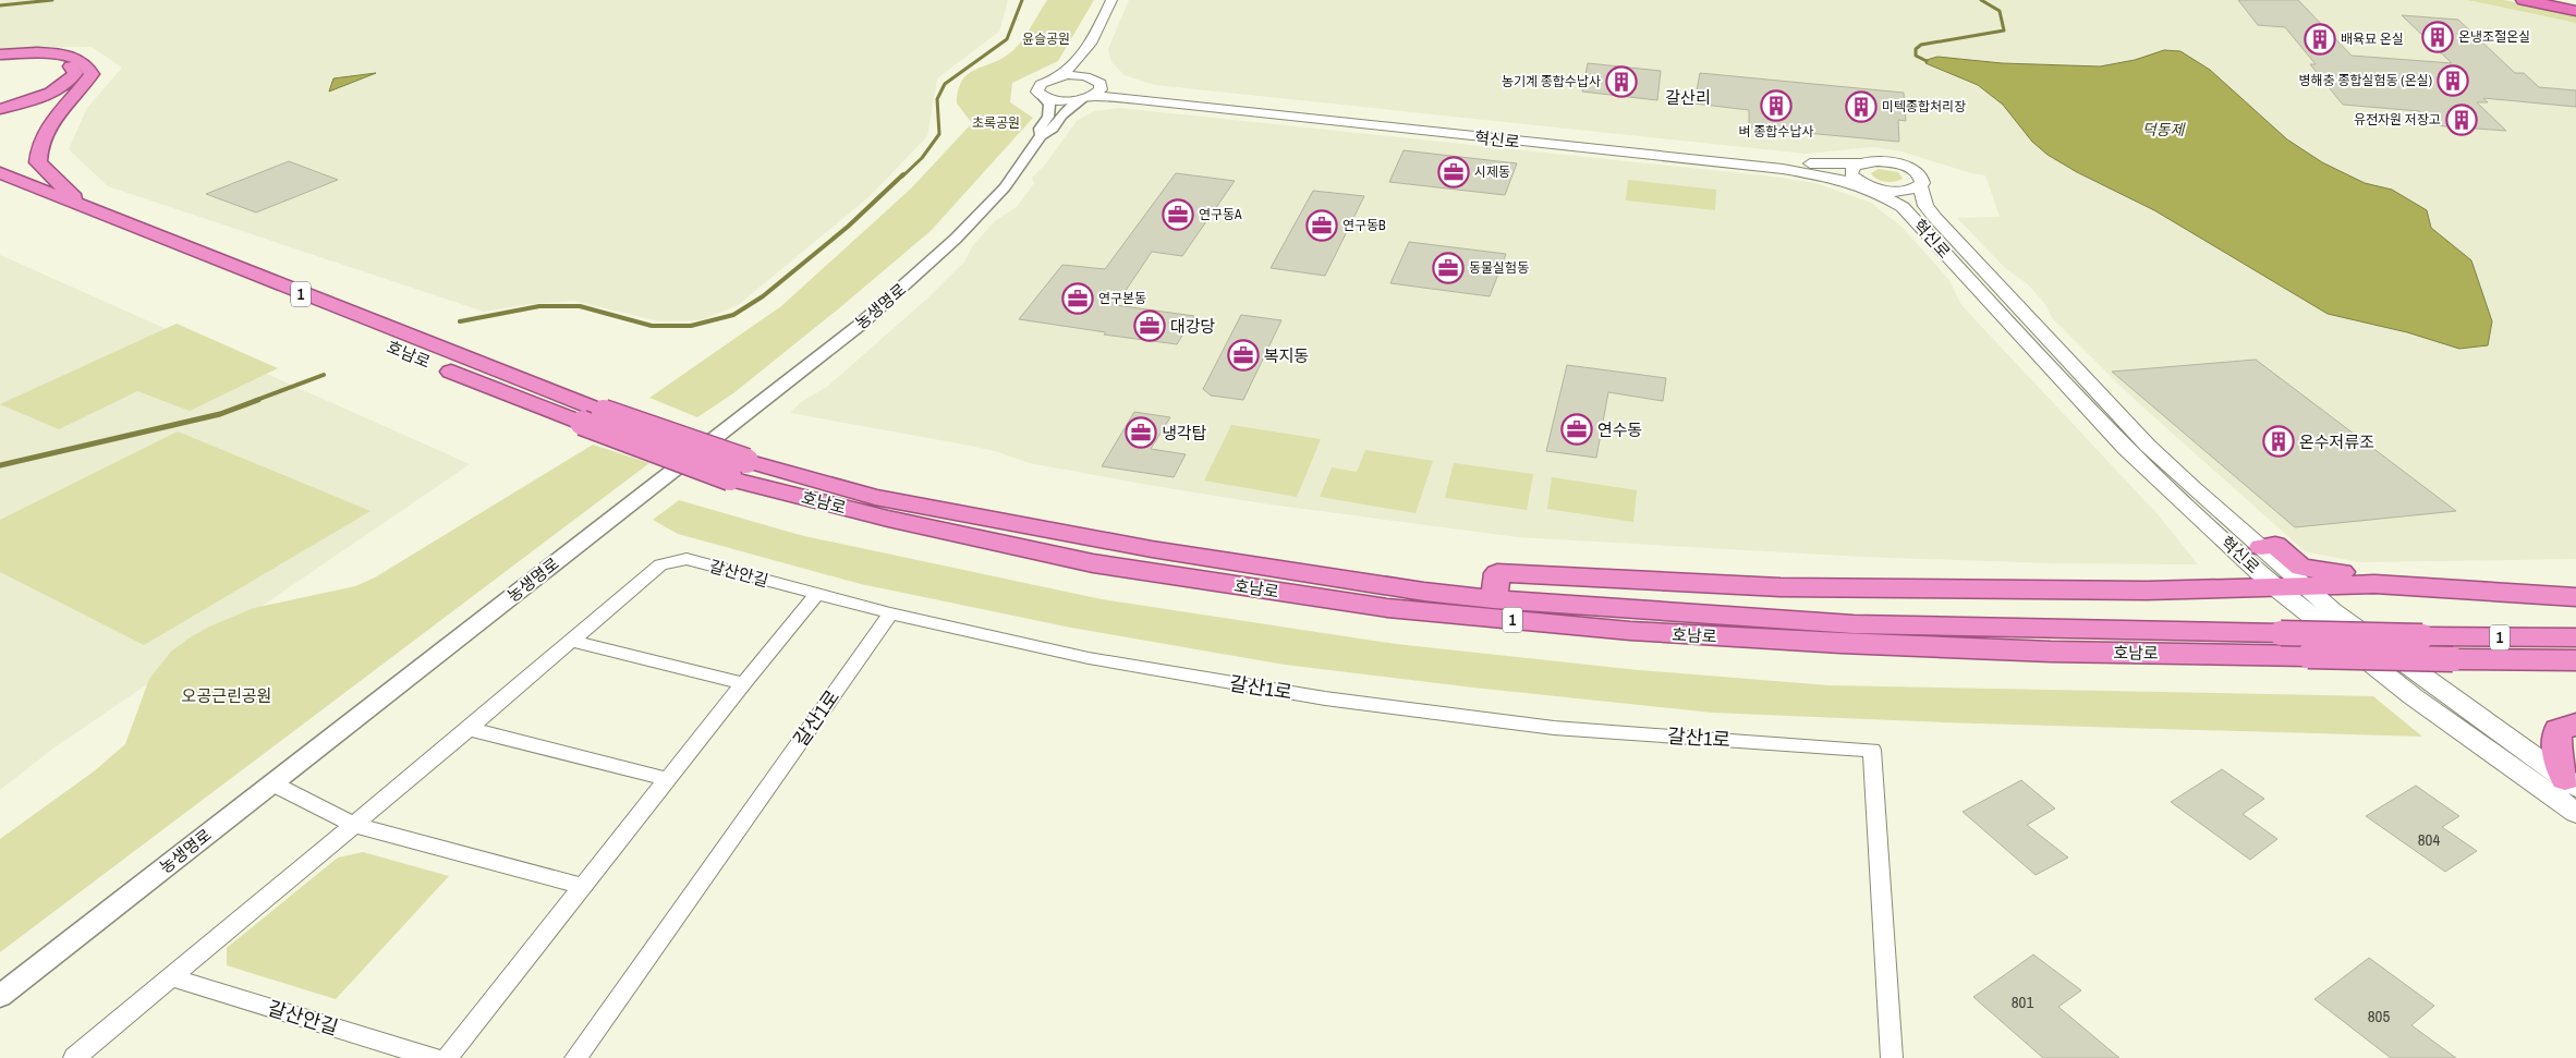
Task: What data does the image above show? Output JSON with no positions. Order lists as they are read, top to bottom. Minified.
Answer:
{"streets":{"highway":["1","호남로"],"main road":["혁신로","농생명로"],"street":["갈산안길","갈산1로"]},"crossings":[["혁신로","농생명로"],["갈산안길","갈산1로"]],"districts":["갈산리"],"water":["덕동제"],"parks":["윤슬공원","초록공원","오공근린공원"],"places":{"building":["온냉조절온실","배육묘 온실","병해충 종합실험동 (온실)","농기계 종합수납사","벼 종합수납사","미텍종합처리장","유전자원 저장고","온수저류조"],"office":["시제동","연구동A","연구동B","동물실험동","연구본동","대강당","복지동","연수동","냉각탑"]},"house_numbers":["804","801","805"]}
